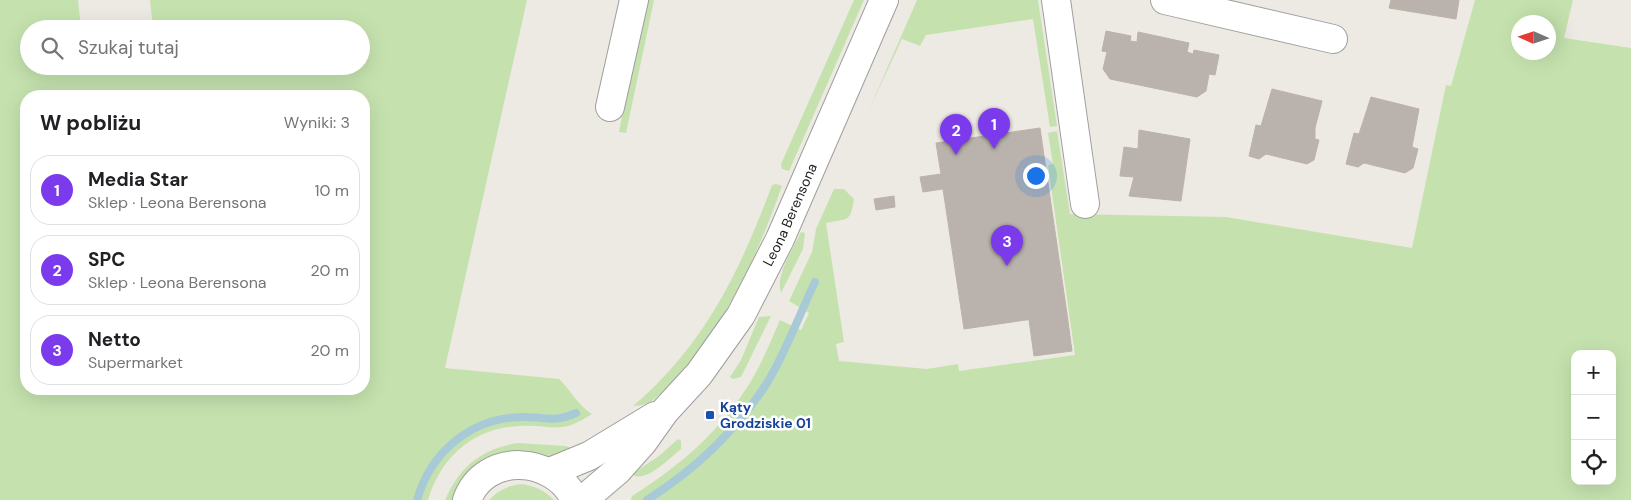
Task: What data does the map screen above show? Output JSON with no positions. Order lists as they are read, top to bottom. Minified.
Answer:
{"streets":{"street":["Leona Berensona"]},"places":{"transit":["Kąty Grodziskie 01"]},"north":"left","page":{"search":"Szukaj tutaj","heading":["W pobliżu","Wyniki: 3"],"pins":["1","2","3"],"list":[{"mark":"1","name":"Media Star","note":"Sklep · Leona Berensona","value":"10 m"},{"mark":"2","name":"SPC","note":"Sklep · Leona Berensona","value":"20 m"},{"mark":"3","name":"Netto","note":"Supermarket","value":"20 m"}],"map_buttons":["+","−"]}}
